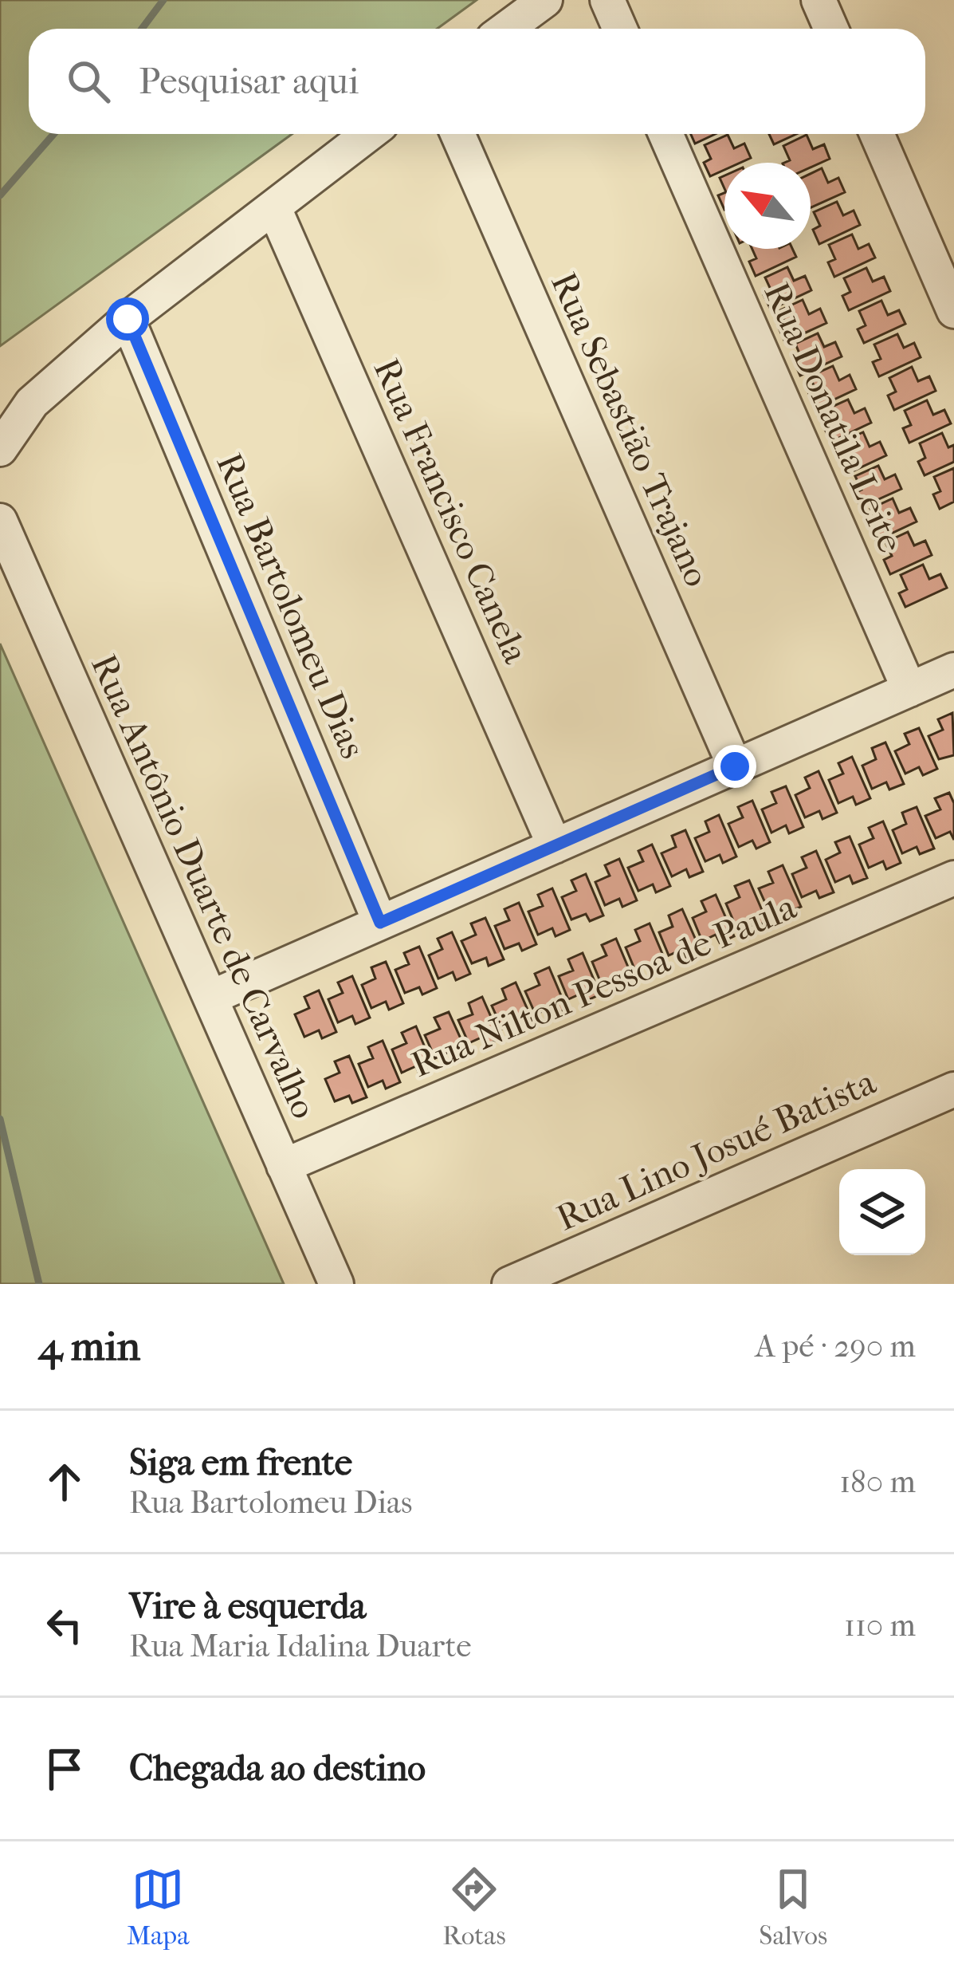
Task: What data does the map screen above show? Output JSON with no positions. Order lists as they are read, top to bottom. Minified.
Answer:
{"streets":{"street":["Rua Donatila Leite","Rua Sebastião Trajano","Rua Francisco Canela","Rua Bartolomeu Dias","Rua Antônio Duarte de Carvalho","Rua Nilton Pessoa de Paula","Rua Lino Josué Batista"]},"crossings":[["Rua Antônio Duarte de Carvalho","Rua Nilton Pessoa de Paula"]],"north":"top left","page":{"search":"Pesquisar aqui","heading":["4 min","A pé · 290 m"],"list":[["Siga em frente","Rua Bartolomeu Dias","180 m"],["Vire à esquerda","Rua Maria Idalina Duarte","110 m"],"Chegada ao destino"],"nav":["Mapa","Rotas","Salvos"]}}
